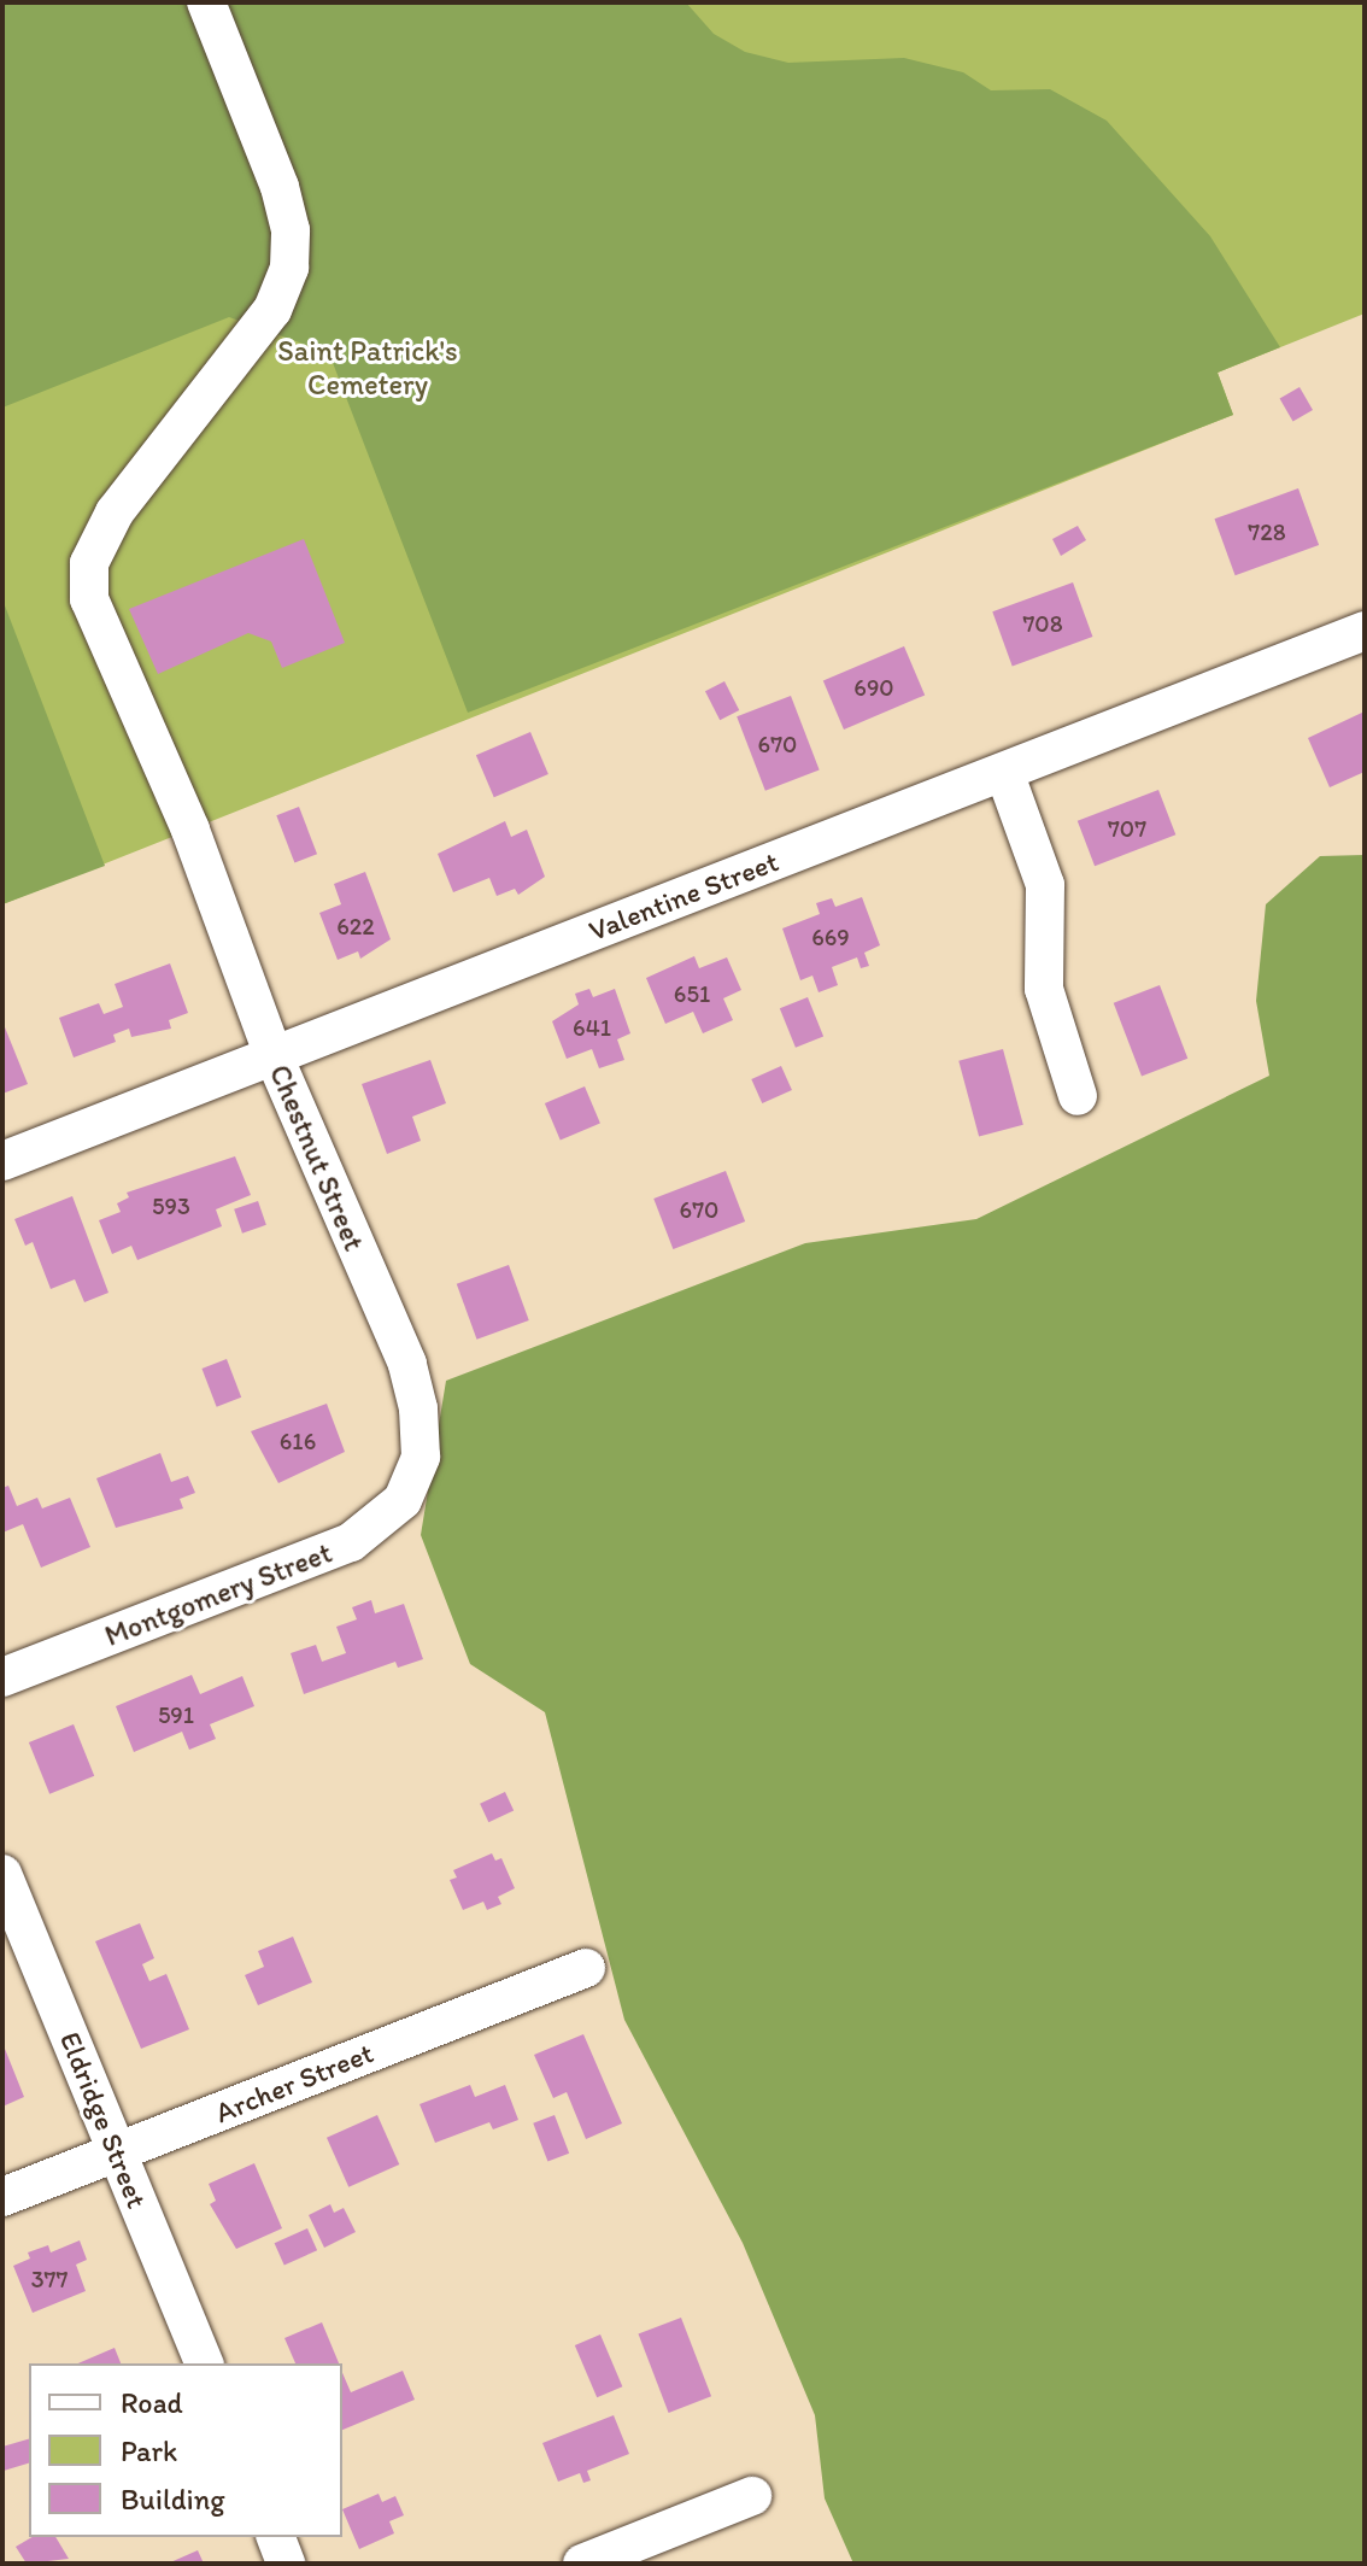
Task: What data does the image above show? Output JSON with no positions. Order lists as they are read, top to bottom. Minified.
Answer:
{"streets":{"street":["Valentine Street","Chestnut Street","Montgomery Street","Archer Street","Eldridge Street"]},"crossings":[["Valentine Street","Chestnut Street"],["Chestnut Street","Montgomery Street"],["Archer Street","Eldridge Street"]],"parks":["Saint Patrick's Cemetery"],"house_numbers":["728","708","690","670","707","622","669","651","641","593","670","616","591","377"],"legend":["Road","Park","Building"]}
